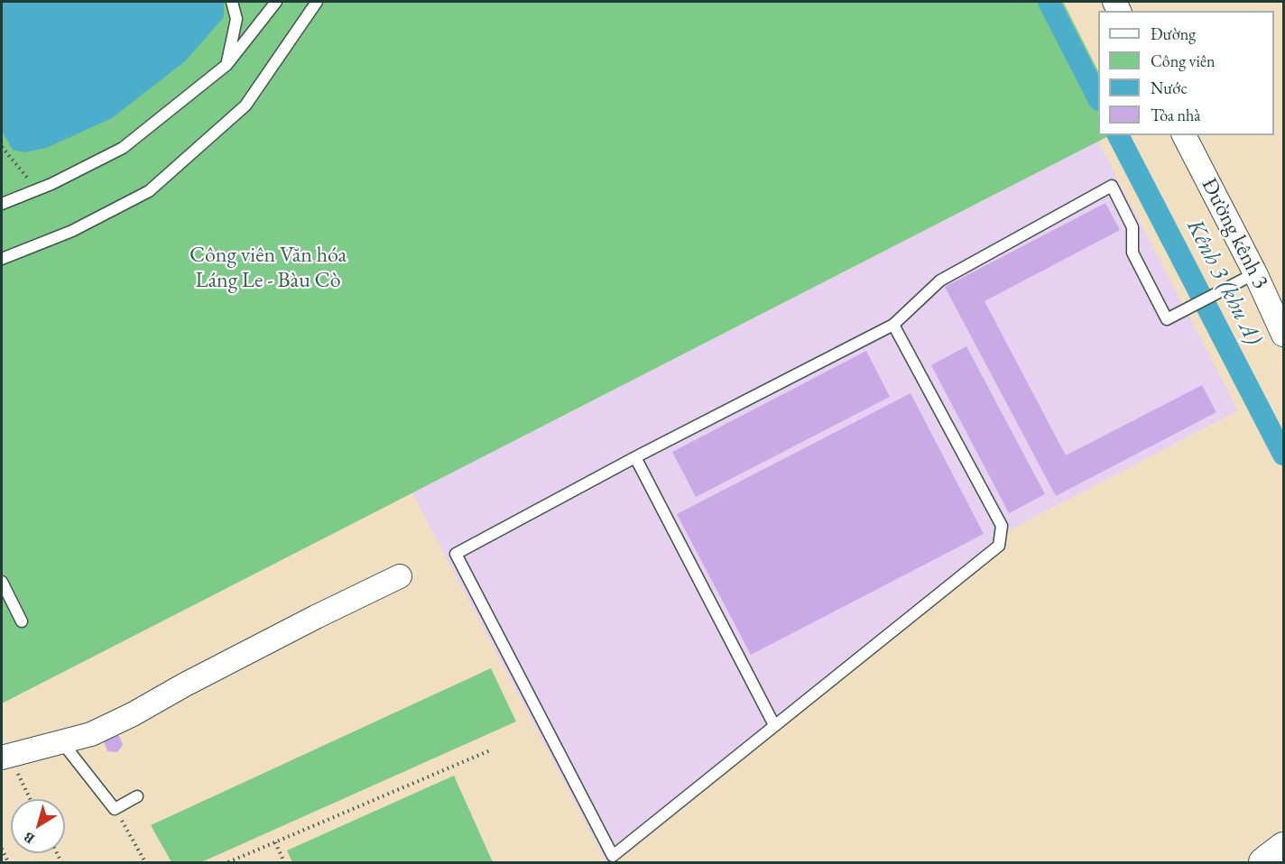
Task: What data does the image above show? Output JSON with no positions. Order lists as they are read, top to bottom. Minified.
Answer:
{"streets":{"street":["Đường kênh 3"]},"water":["Kênh 3 (khu A)"],"parks":["Công viên Văn hóa Láng Le - Bàu Cò"],"legend":["Đường","Công viên","Nước","Tòa nhà"],"north":"bottom left"}
